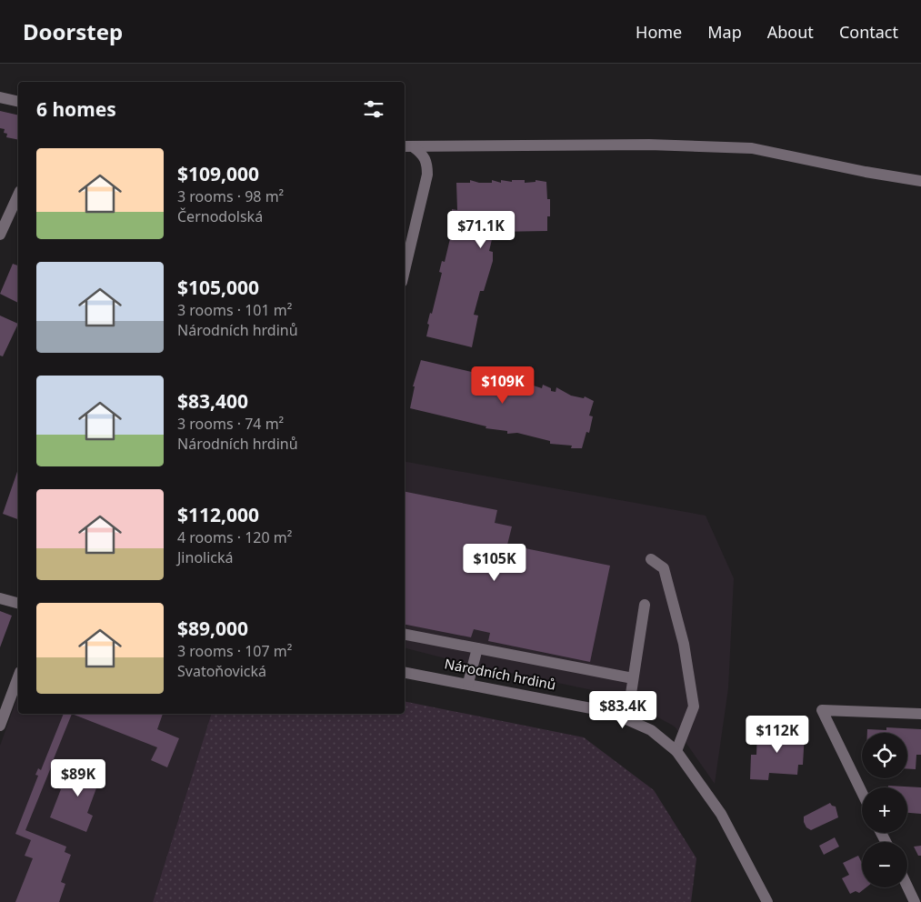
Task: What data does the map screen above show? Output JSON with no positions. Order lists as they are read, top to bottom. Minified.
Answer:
{"streets":{"street":["Národních hrdinů"]},"page":{"header":"Doorstep","nav":["Home","Map","About","Contact"],"heading":"6 homes","list":[{"name":"$109,000","note":"3 rooms · 98 m² · Černodolská"},{"name":"$105,000","note":"3 rooms · 101 m² · Národních hrdinů"},{"name":"$83,400","note":"3 rooms · 74 m² · Národních hrdinů"},{"name":"$112,000","note":"4 rooms · 120 m² · Jinolická"},{"name":"$89,000","note":"3 rooms · 107 m² · Svatoňovická"}],"price":["$71.1K","$109K","$105K","$83.4K","$112K","$89K"],"map_buttons":["+","−"]}}
